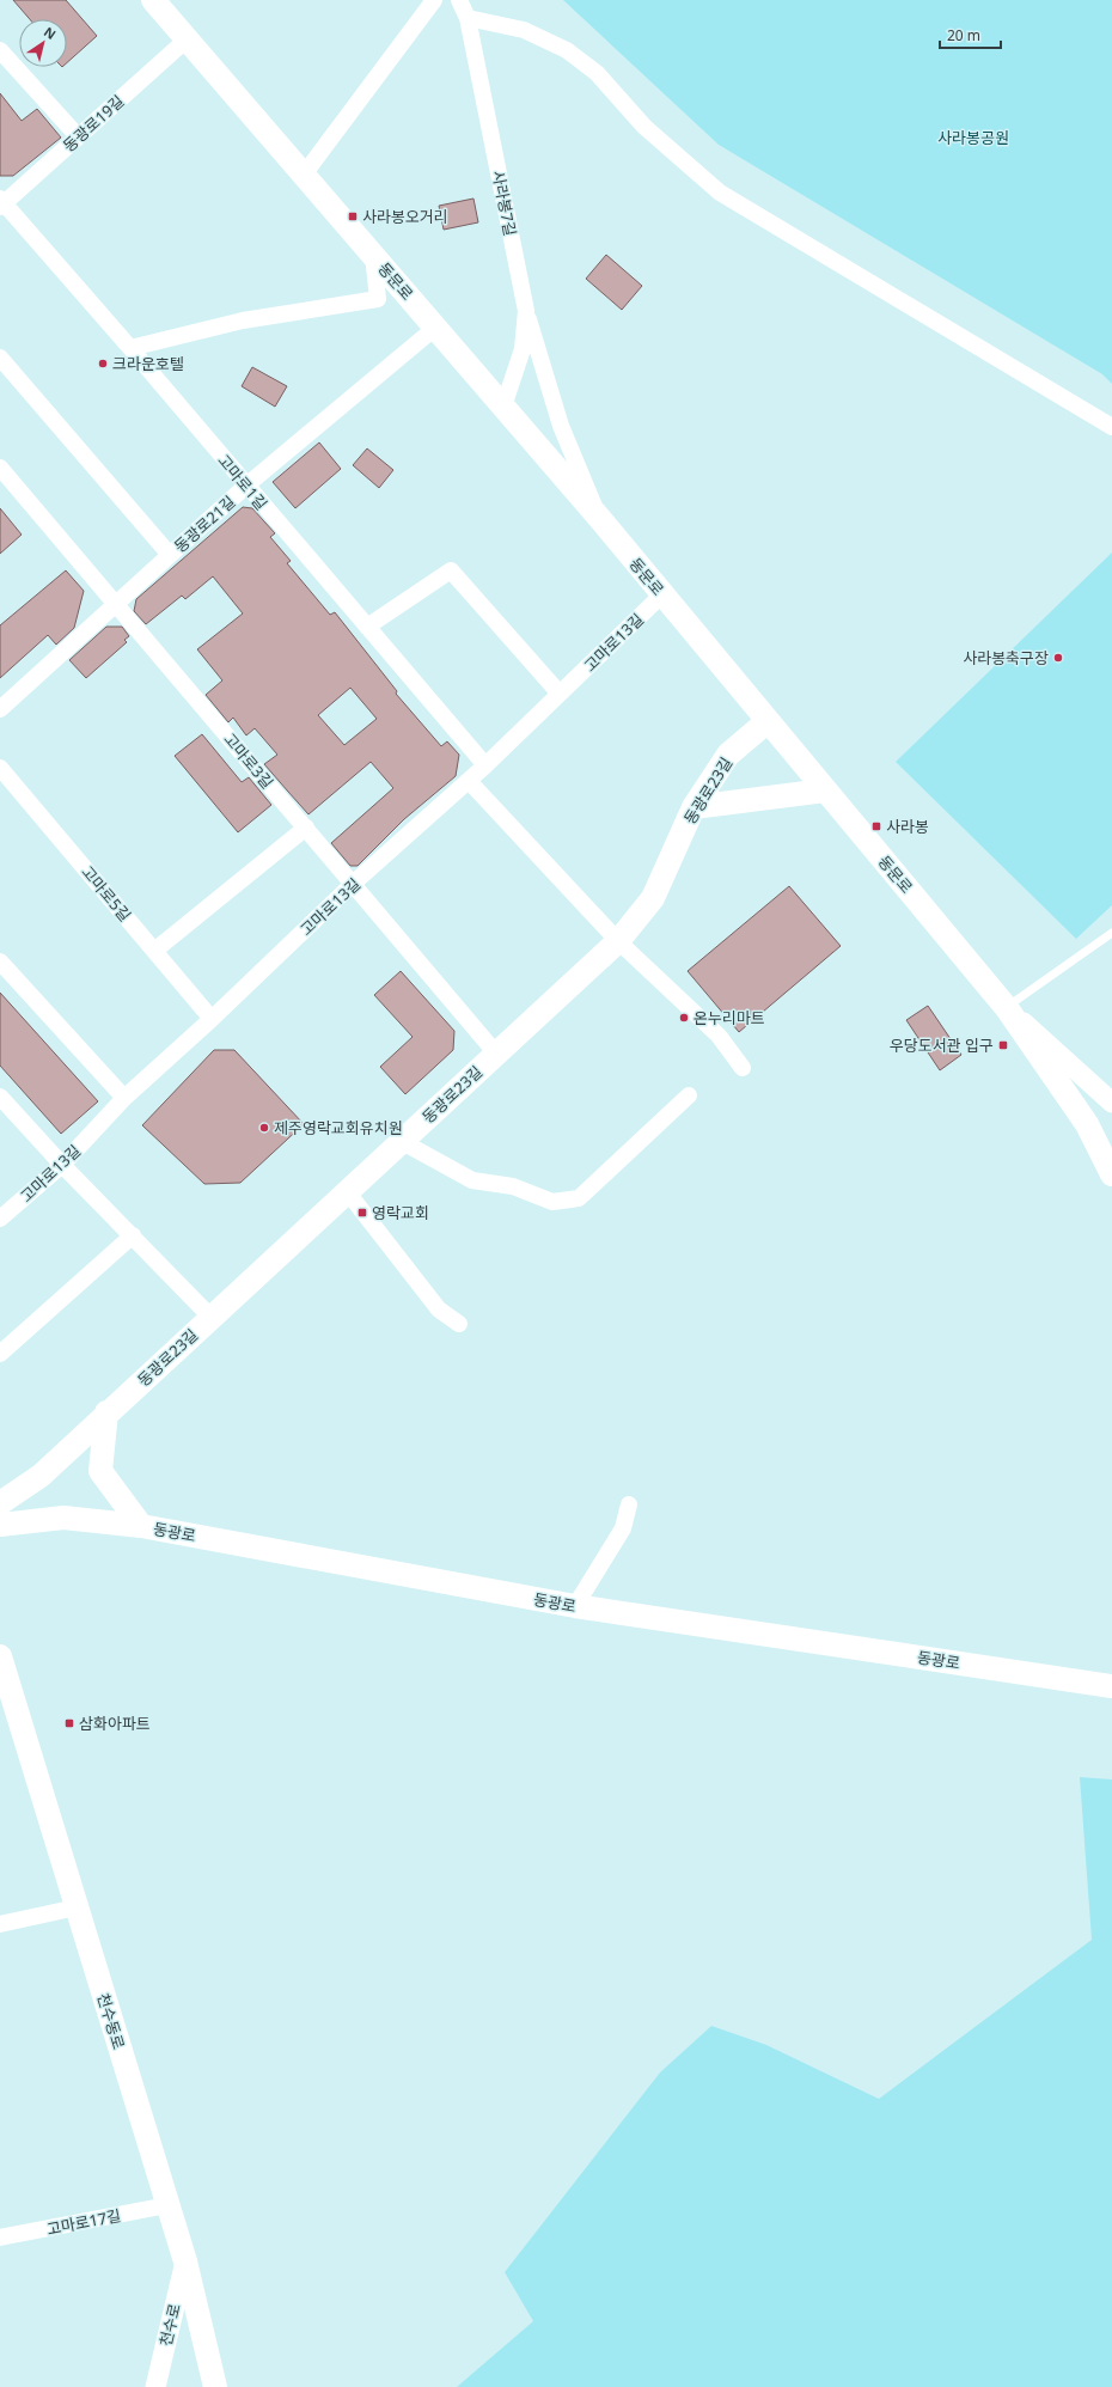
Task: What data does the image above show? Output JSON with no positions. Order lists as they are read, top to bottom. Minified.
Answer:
{"streets":{"main road":["동문로","동광로23길","동광로","천수동로"],"street":["동광로19길","사라봉7길","고마로1길","동광로21길","고마로13길","고마로3길","고마로5길","고마로17길","천수로"]},"crossings":[["동광로19길","동문로"],["동광로19길","고마로1길"],["사라봉7길","동문로"],["동문로","동광로21길"],["동문로","고마로13길"],["동문로","동광로23길"],["고마로1길","동광로21길"],["고마로1길","고마로13길"],["동광로21길","고마로3길"],["고마로13길","고마로3길"],["고마로13길","고마로5길"],["고마로3길","동광로23길"],["천수동로","고마로17길"],["천수동로","천수로"]],"parks":["사라봉공원"],"places":{"transit":["사라봉오거리","사라봉","우당도서관 입구","영락교회","삼화아파트"],"other":["크라운호텔","사라봉축구장","온누리마트","제주영락교회유치원"]},"scale_bar":"20 m","north":"top right"}
